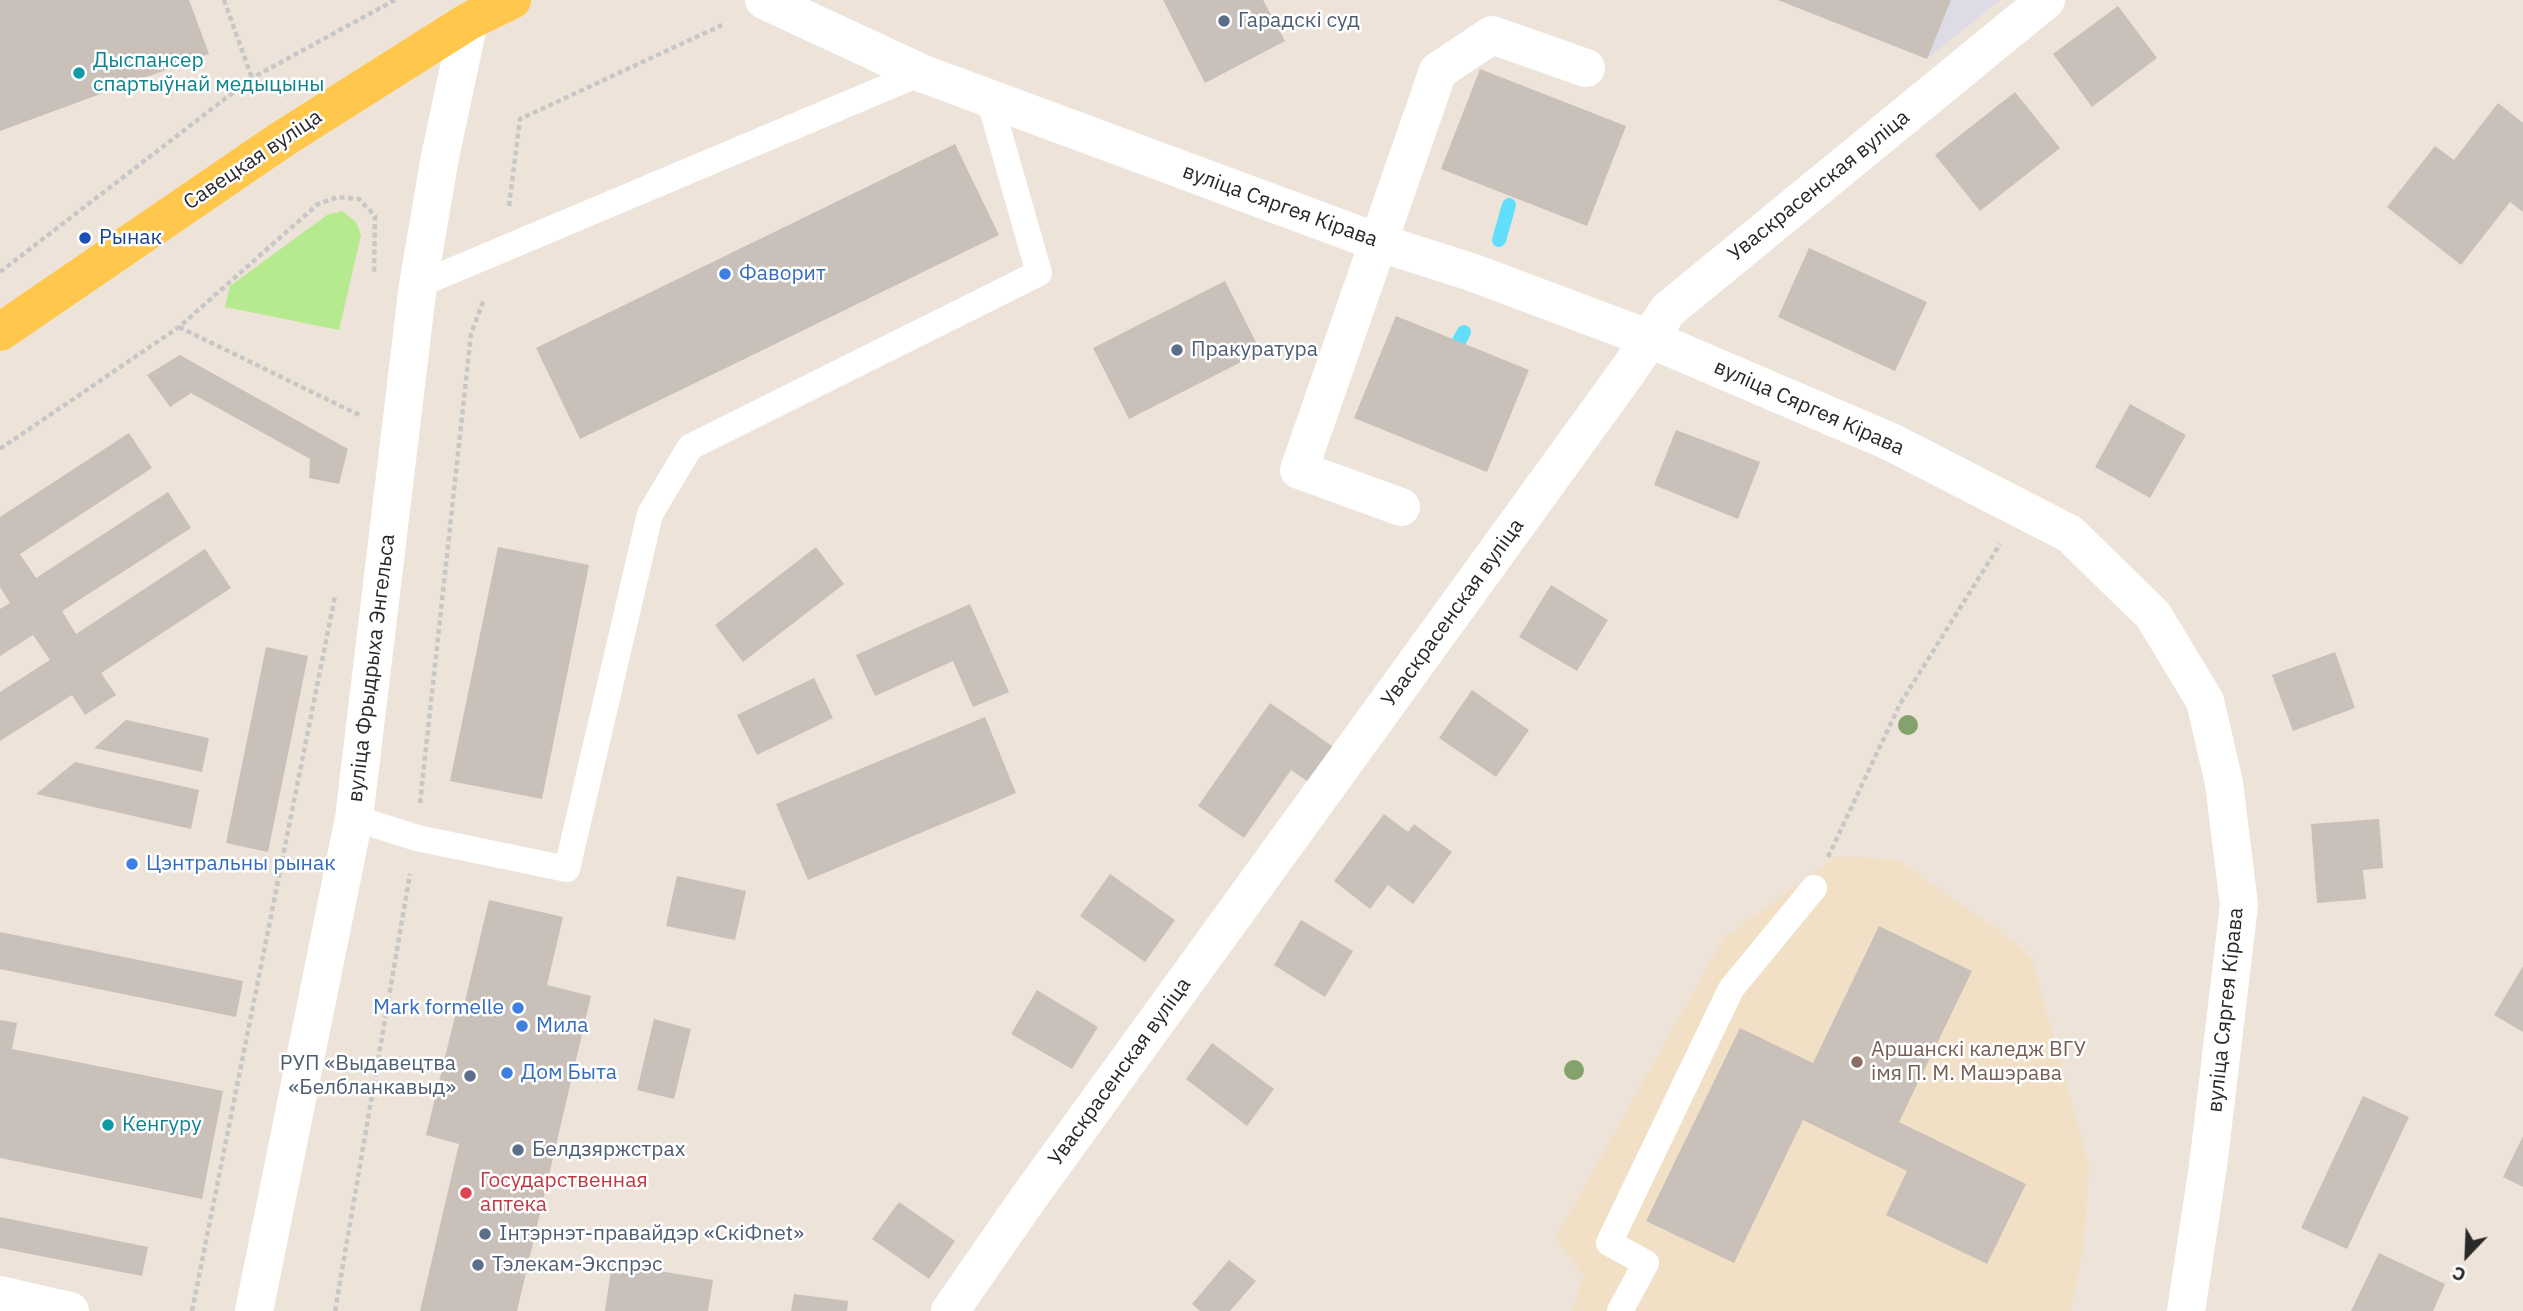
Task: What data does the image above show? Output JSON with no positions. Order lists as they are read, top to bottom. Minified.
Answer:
{"streets":{"main road":["Савецкая вуліца"],"street":["Уваскрасенская вуліца","вуліца Сяргея Кірава","вуліца Фрыдрыха Энгельса"]},"crossings":[["Савецкая вуліца","вуліца Фрыдрыха Энгельса"],["Уваскрасенская вуліца","вуліца Сяргея Кірава"]],"places":["Гарадскі суд","Дыспансер спартыўнай медыцыны","Рынак","Фаворит","Пракуратура","Цэнтральны рынак","Mark formelle","Мила","Аршанскі каледж ВГУ імя П. М. Машэрава","Дом Быта","РУП «Выдавецтва «Белбланкавыд»","Кенгуру","Белдзяржстрах","Государственная аптека","Інтэрнэт-правайдэр «СкіФnet»","Тэлекам-Экспрэс"],"north":"bottom left"}
